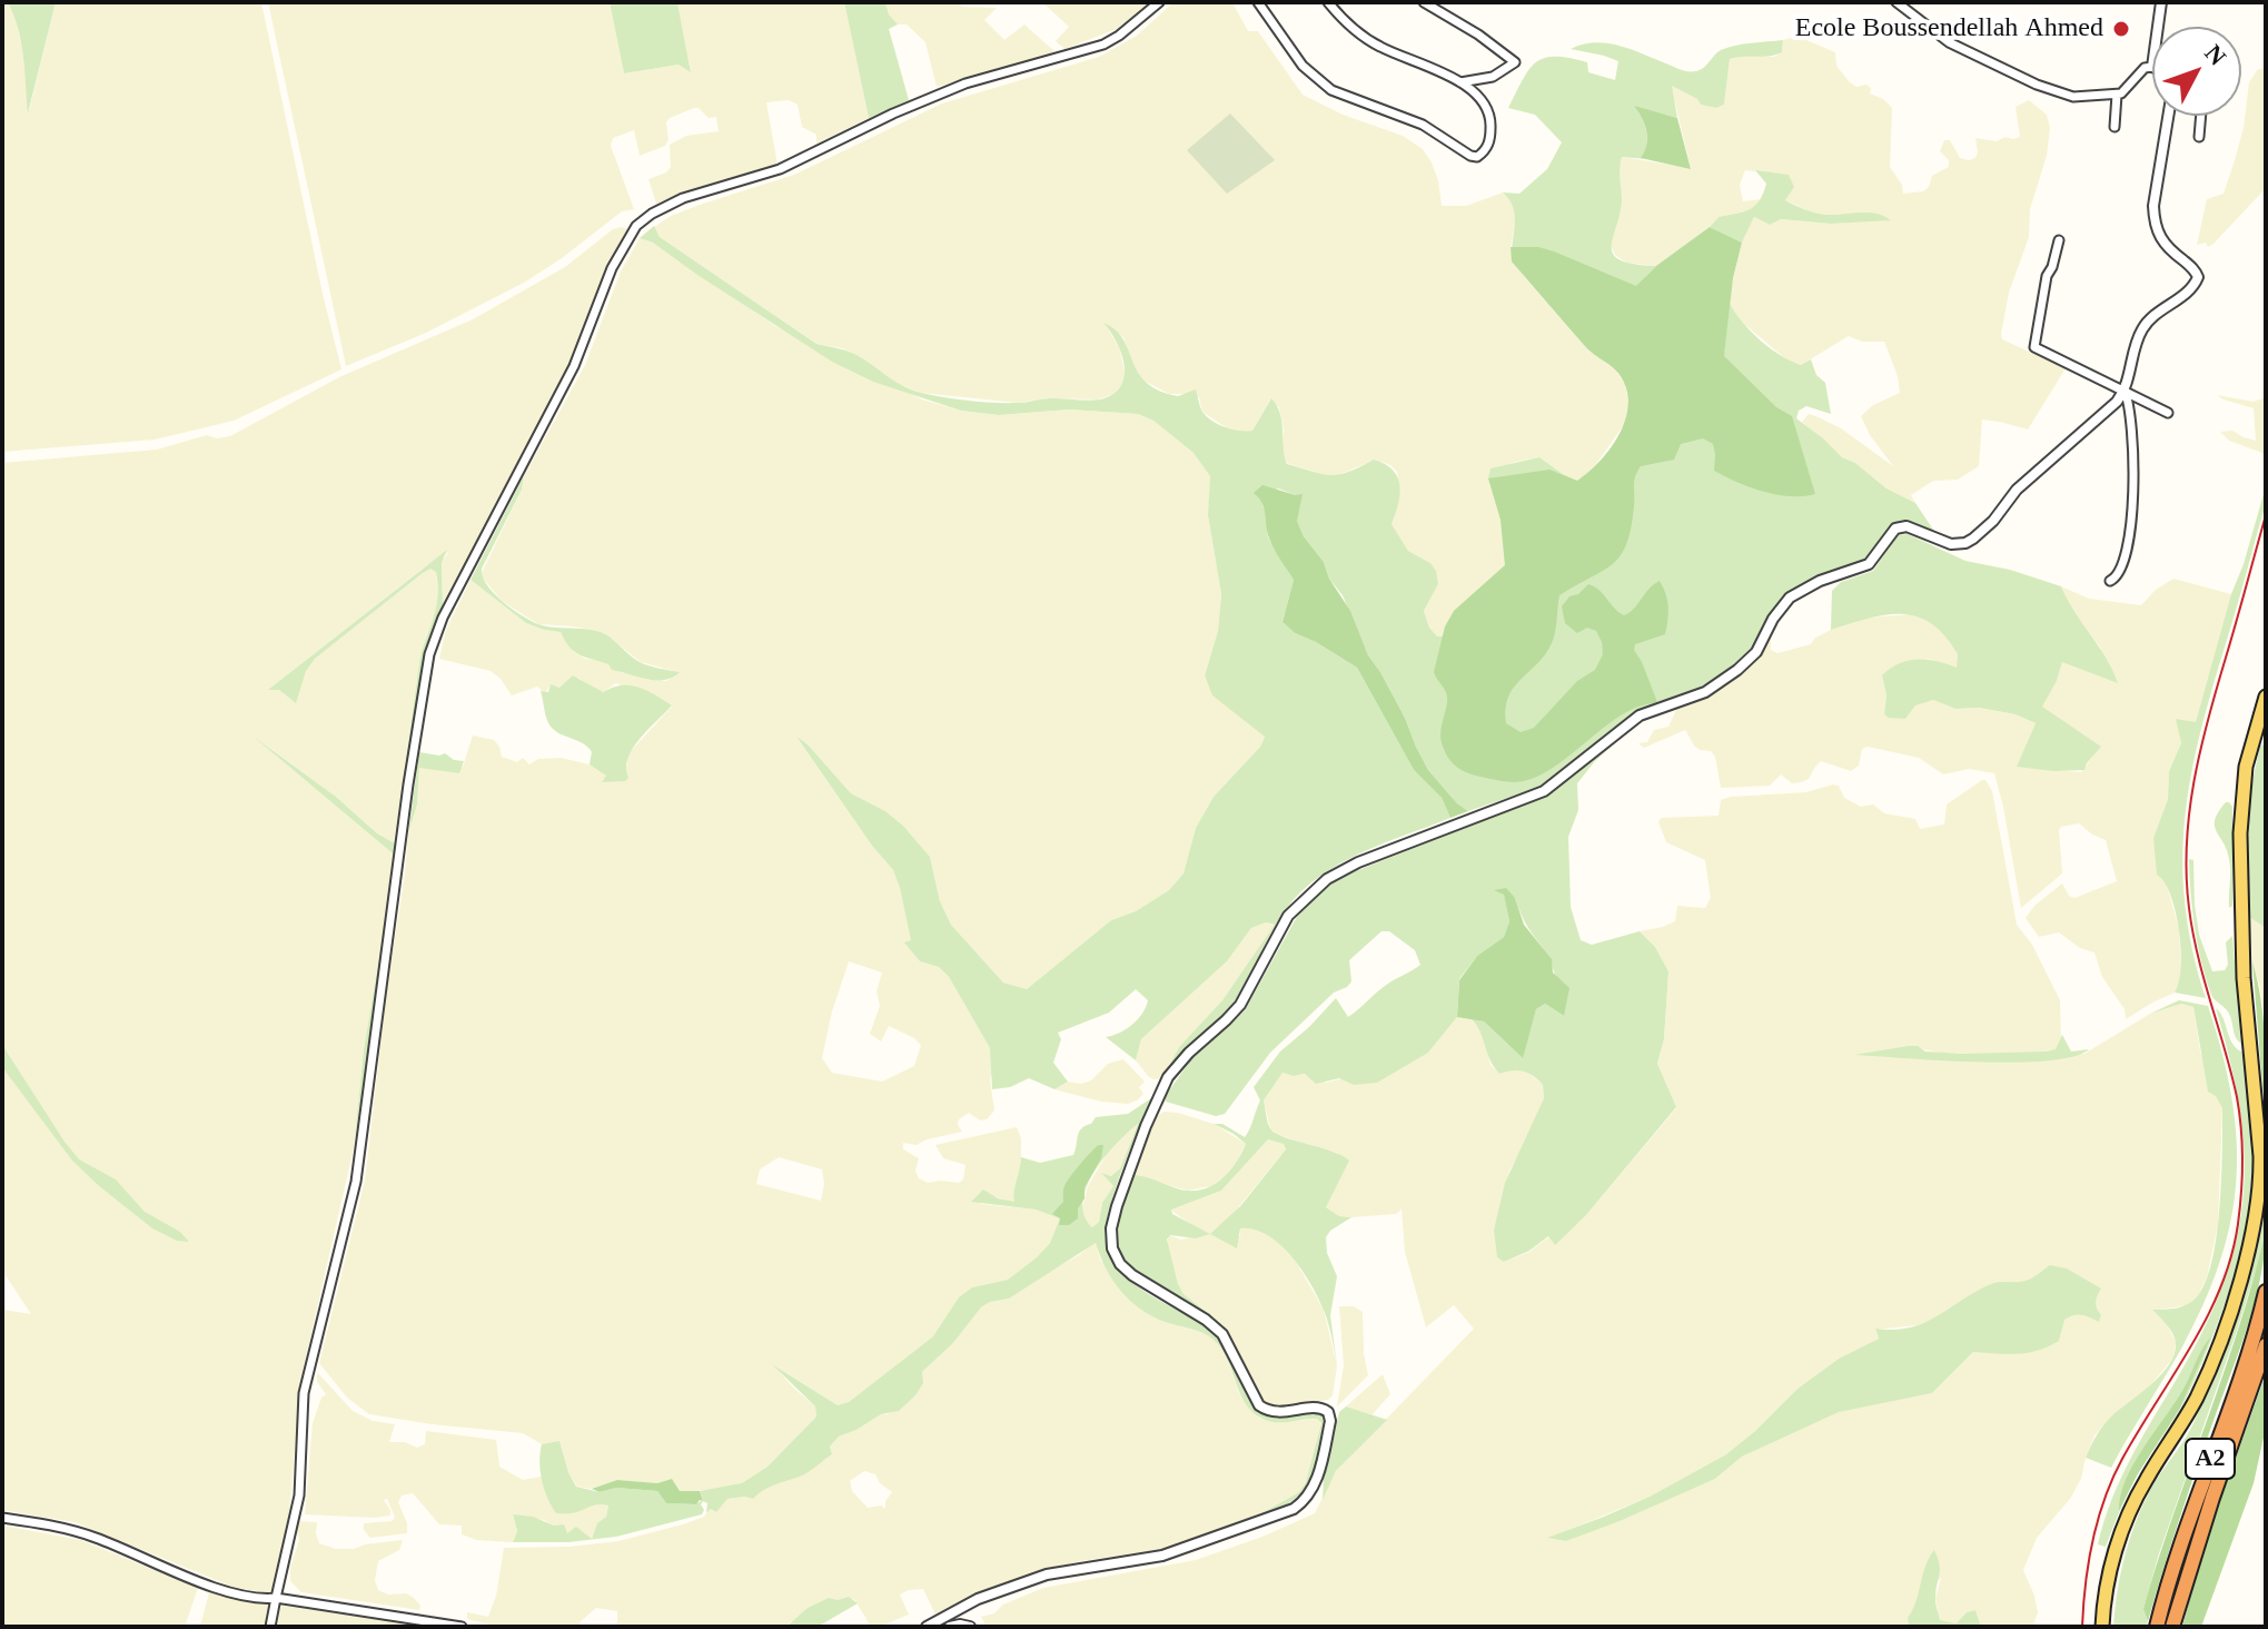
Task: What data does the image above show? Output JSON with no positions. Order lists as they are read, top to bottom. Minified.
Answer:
{"streets":{"highway":["A2"]},"places":["Ecole Boussendellah Ahmed"],"north":"top right"}
